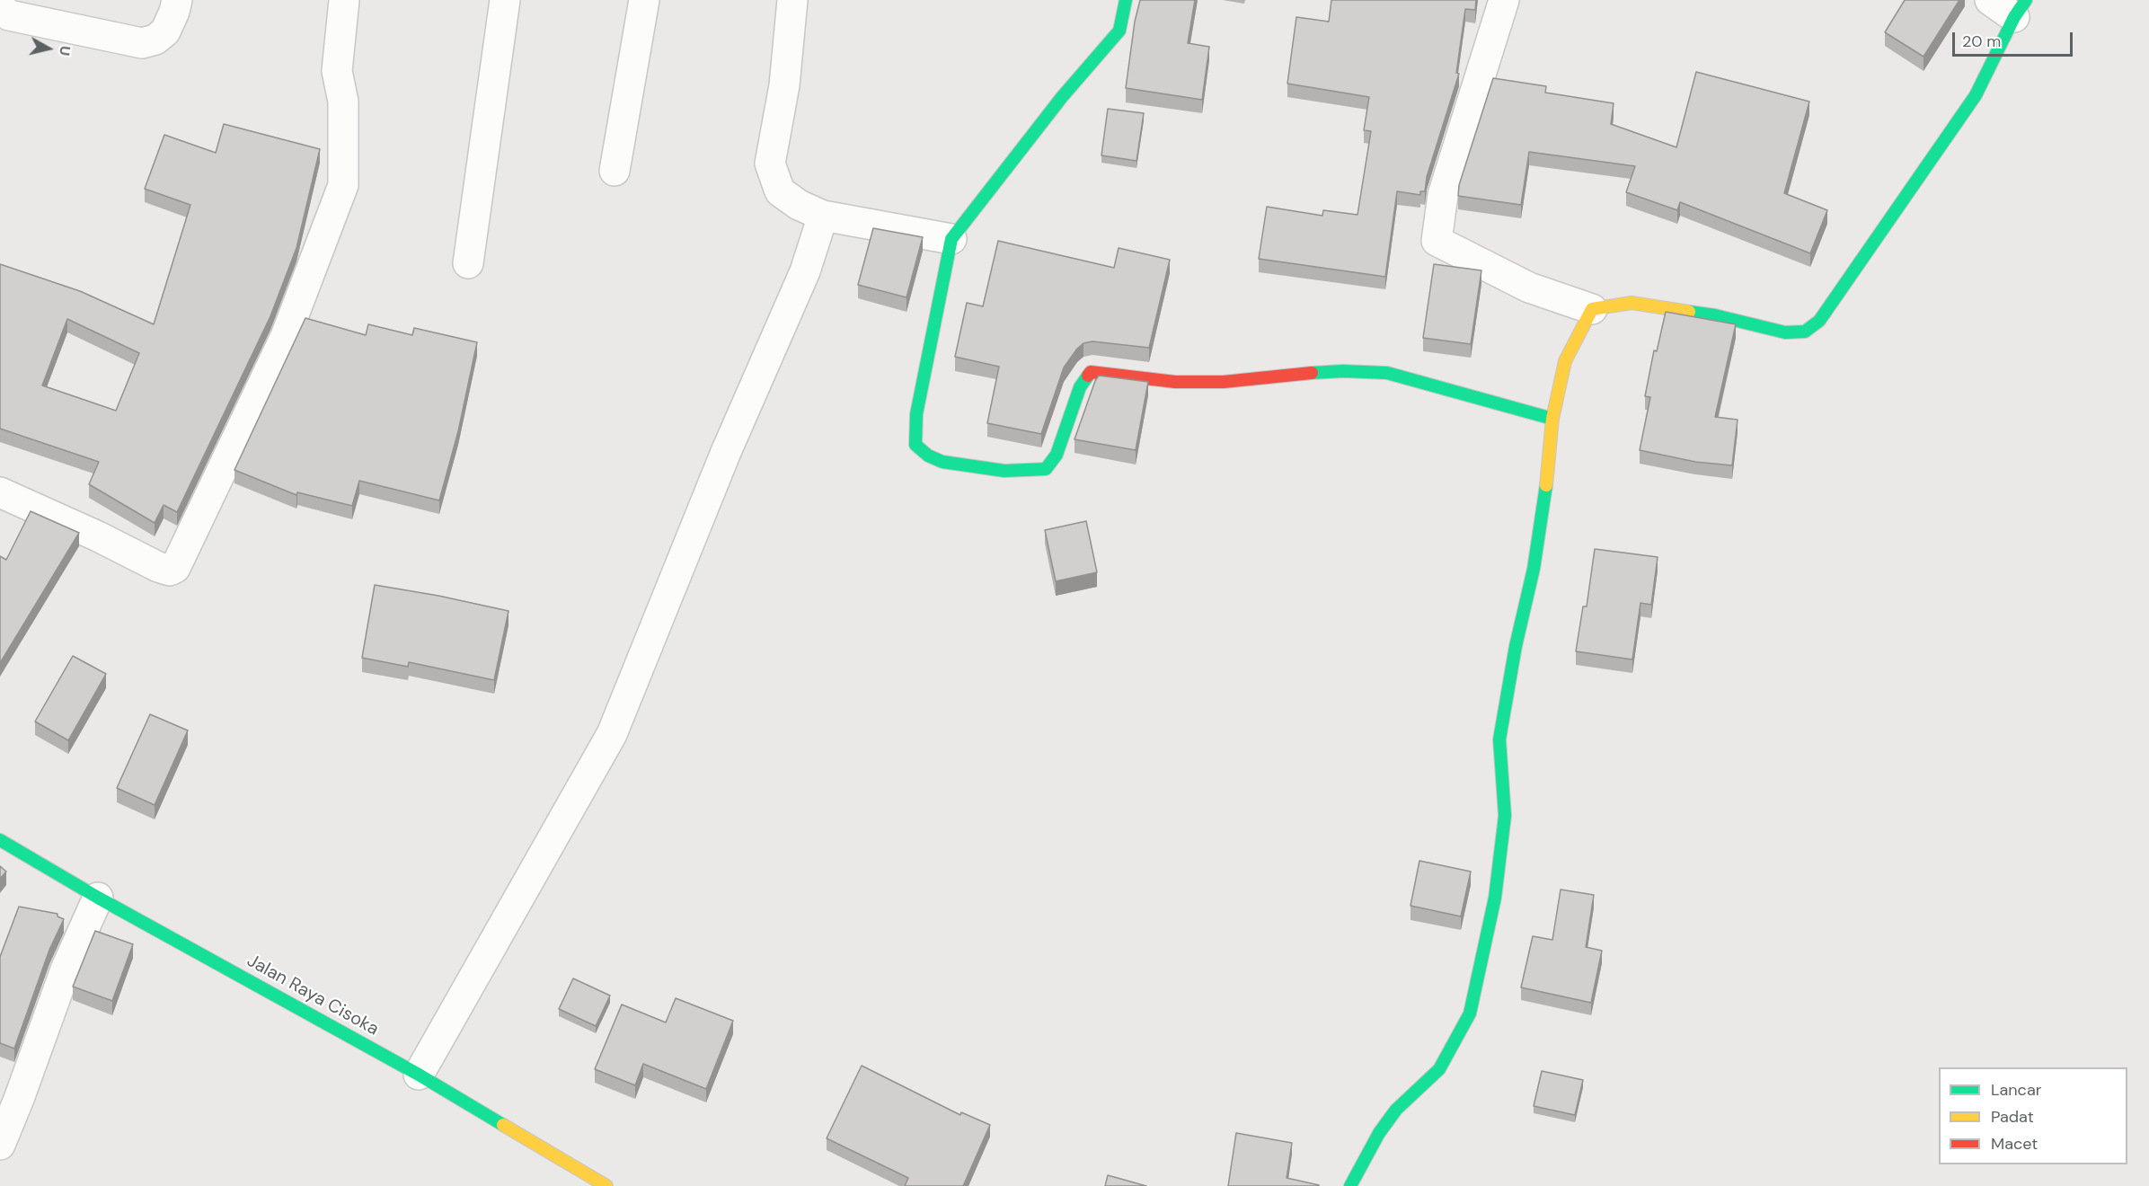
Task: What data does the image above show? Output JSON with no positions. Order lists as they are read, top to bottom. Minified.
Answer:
{"streets":{"street":["Jalan Raya Cisoka"]},"legend":["Lancar","Padat","Macet"],"scale_bar":"20 m","north":"right"}
